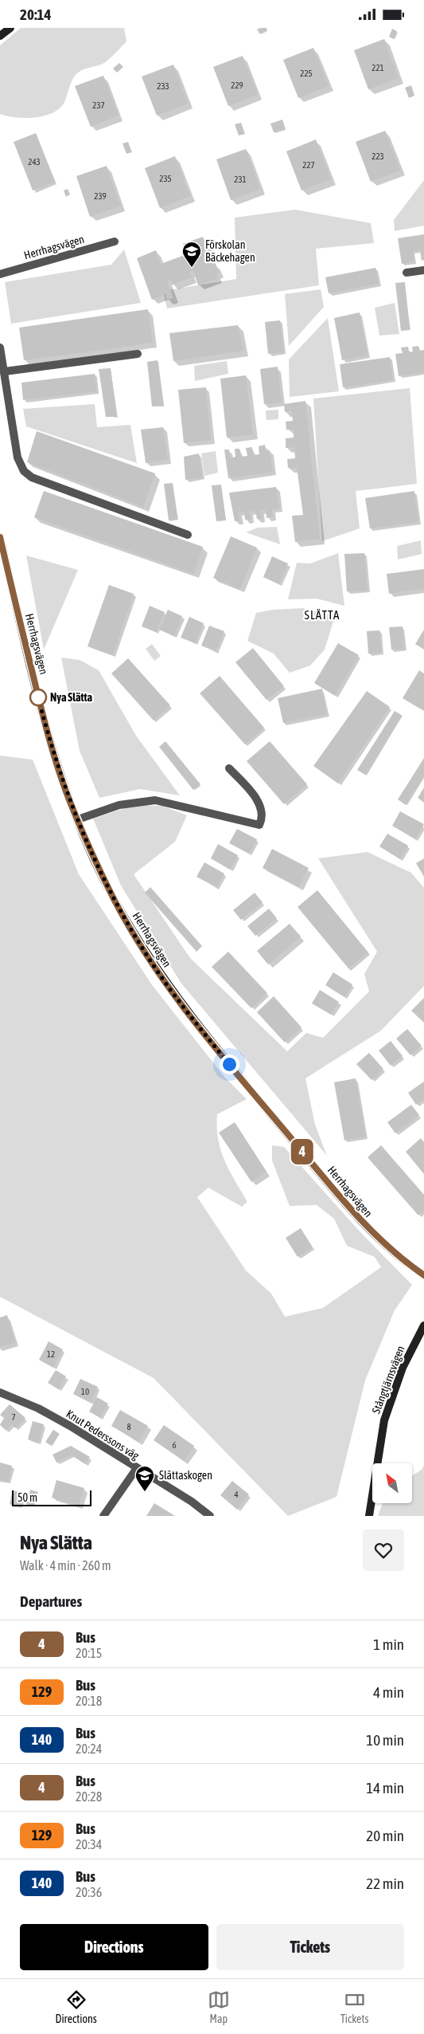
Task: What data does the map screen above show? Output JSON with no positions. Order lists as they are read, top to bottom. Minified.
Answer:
{"streets":{"street":["Herrhagsvägen","Stångtjärnsvägen","Knut Pederssons väg"]},"districts":["SLÄTTA"],"places":{"school or university":["Förskolan Bäckehagen","Slättaskogen"],"other":["Nya Slätta"]},"lines":["bus line 4"],"house_numbers":["221","225","229","233","237","223","243","227","235","231","239","12","10","7","8","6","4"],"scale_bar":"50 m","north":"top left","page":{"status":"20:14","on_map":"4","scale":"50 m","heading":[["Nya Slätta","Walk · 4 min · 260 m"],"Departures"],"list":[{"mark":"4","name":"Bus","note":"20:15","value":"1 min"},{"mark":"129","name":"Bus","note":"20:18","value":"4 min"},{"mark":"140","name":"Bus","note":"20:24","value":"10 min"},{"mark":"4","name":"Bus","note":"20:28","value":"14 min"},{"mark":"129","name":"Bus","note":"20:34","value":"20 min"},{"mark":"140","name":"Bus","note":"20:36","value":"22 min"}],"buttons":["Directions","Tickets"],"tabs":["Directions","Map","Tickets"]}}
